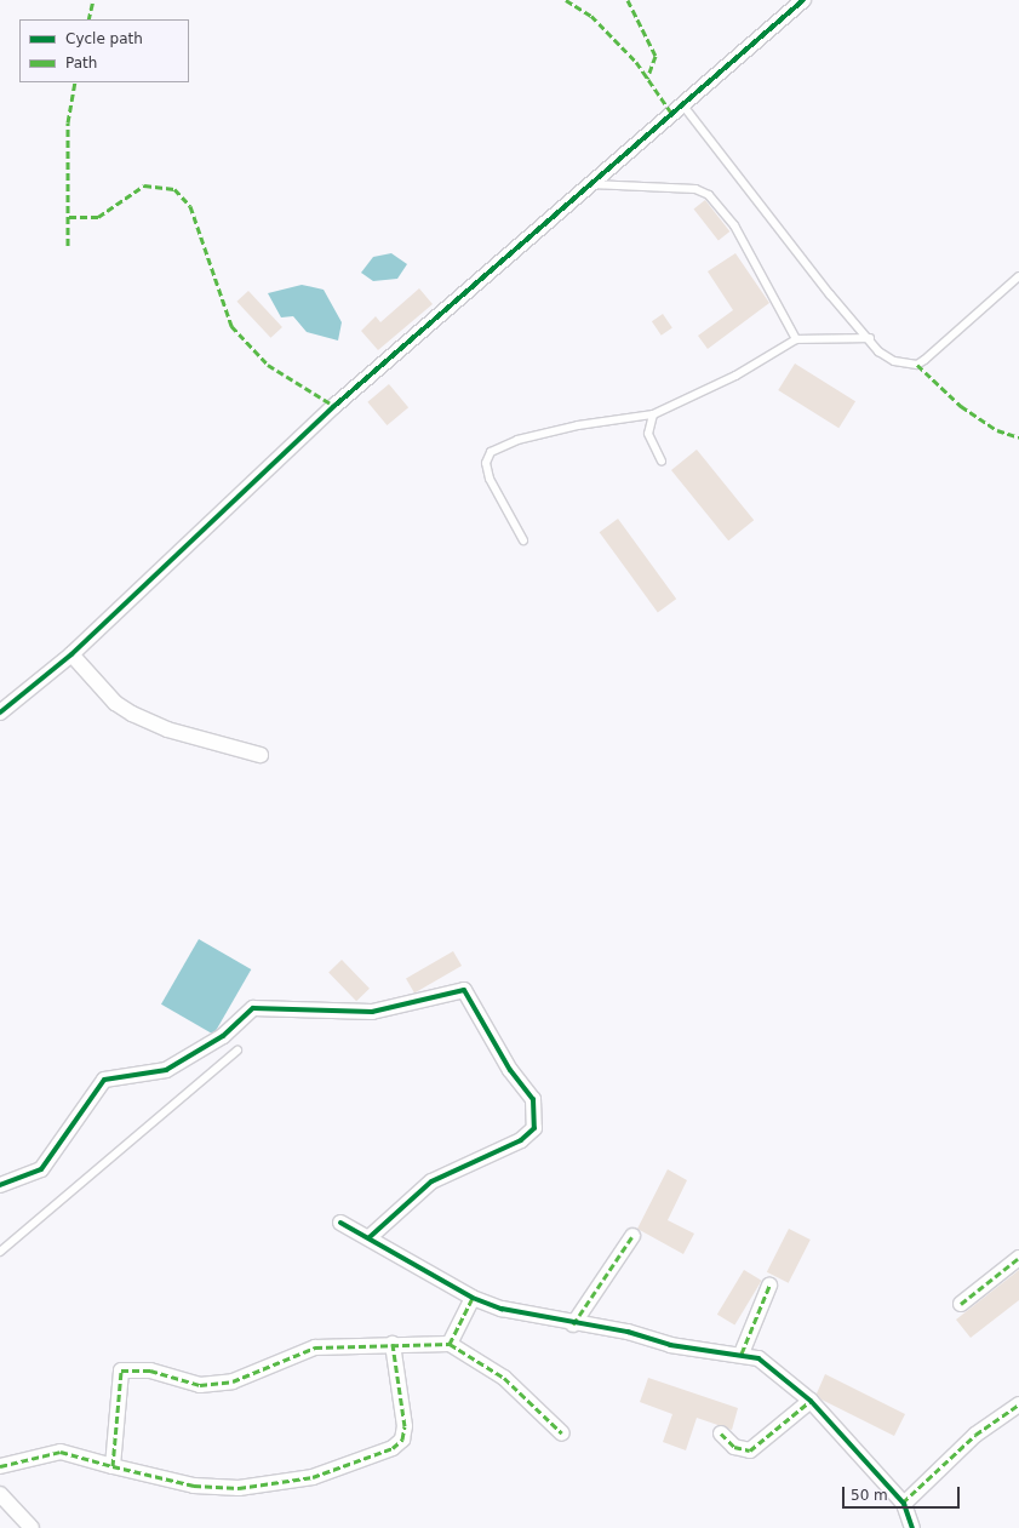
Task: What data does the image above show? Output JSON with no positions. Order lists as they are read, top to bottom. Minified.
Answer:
{"legend":["Cycle path","Path"],"scale_bar":"50 m"}
